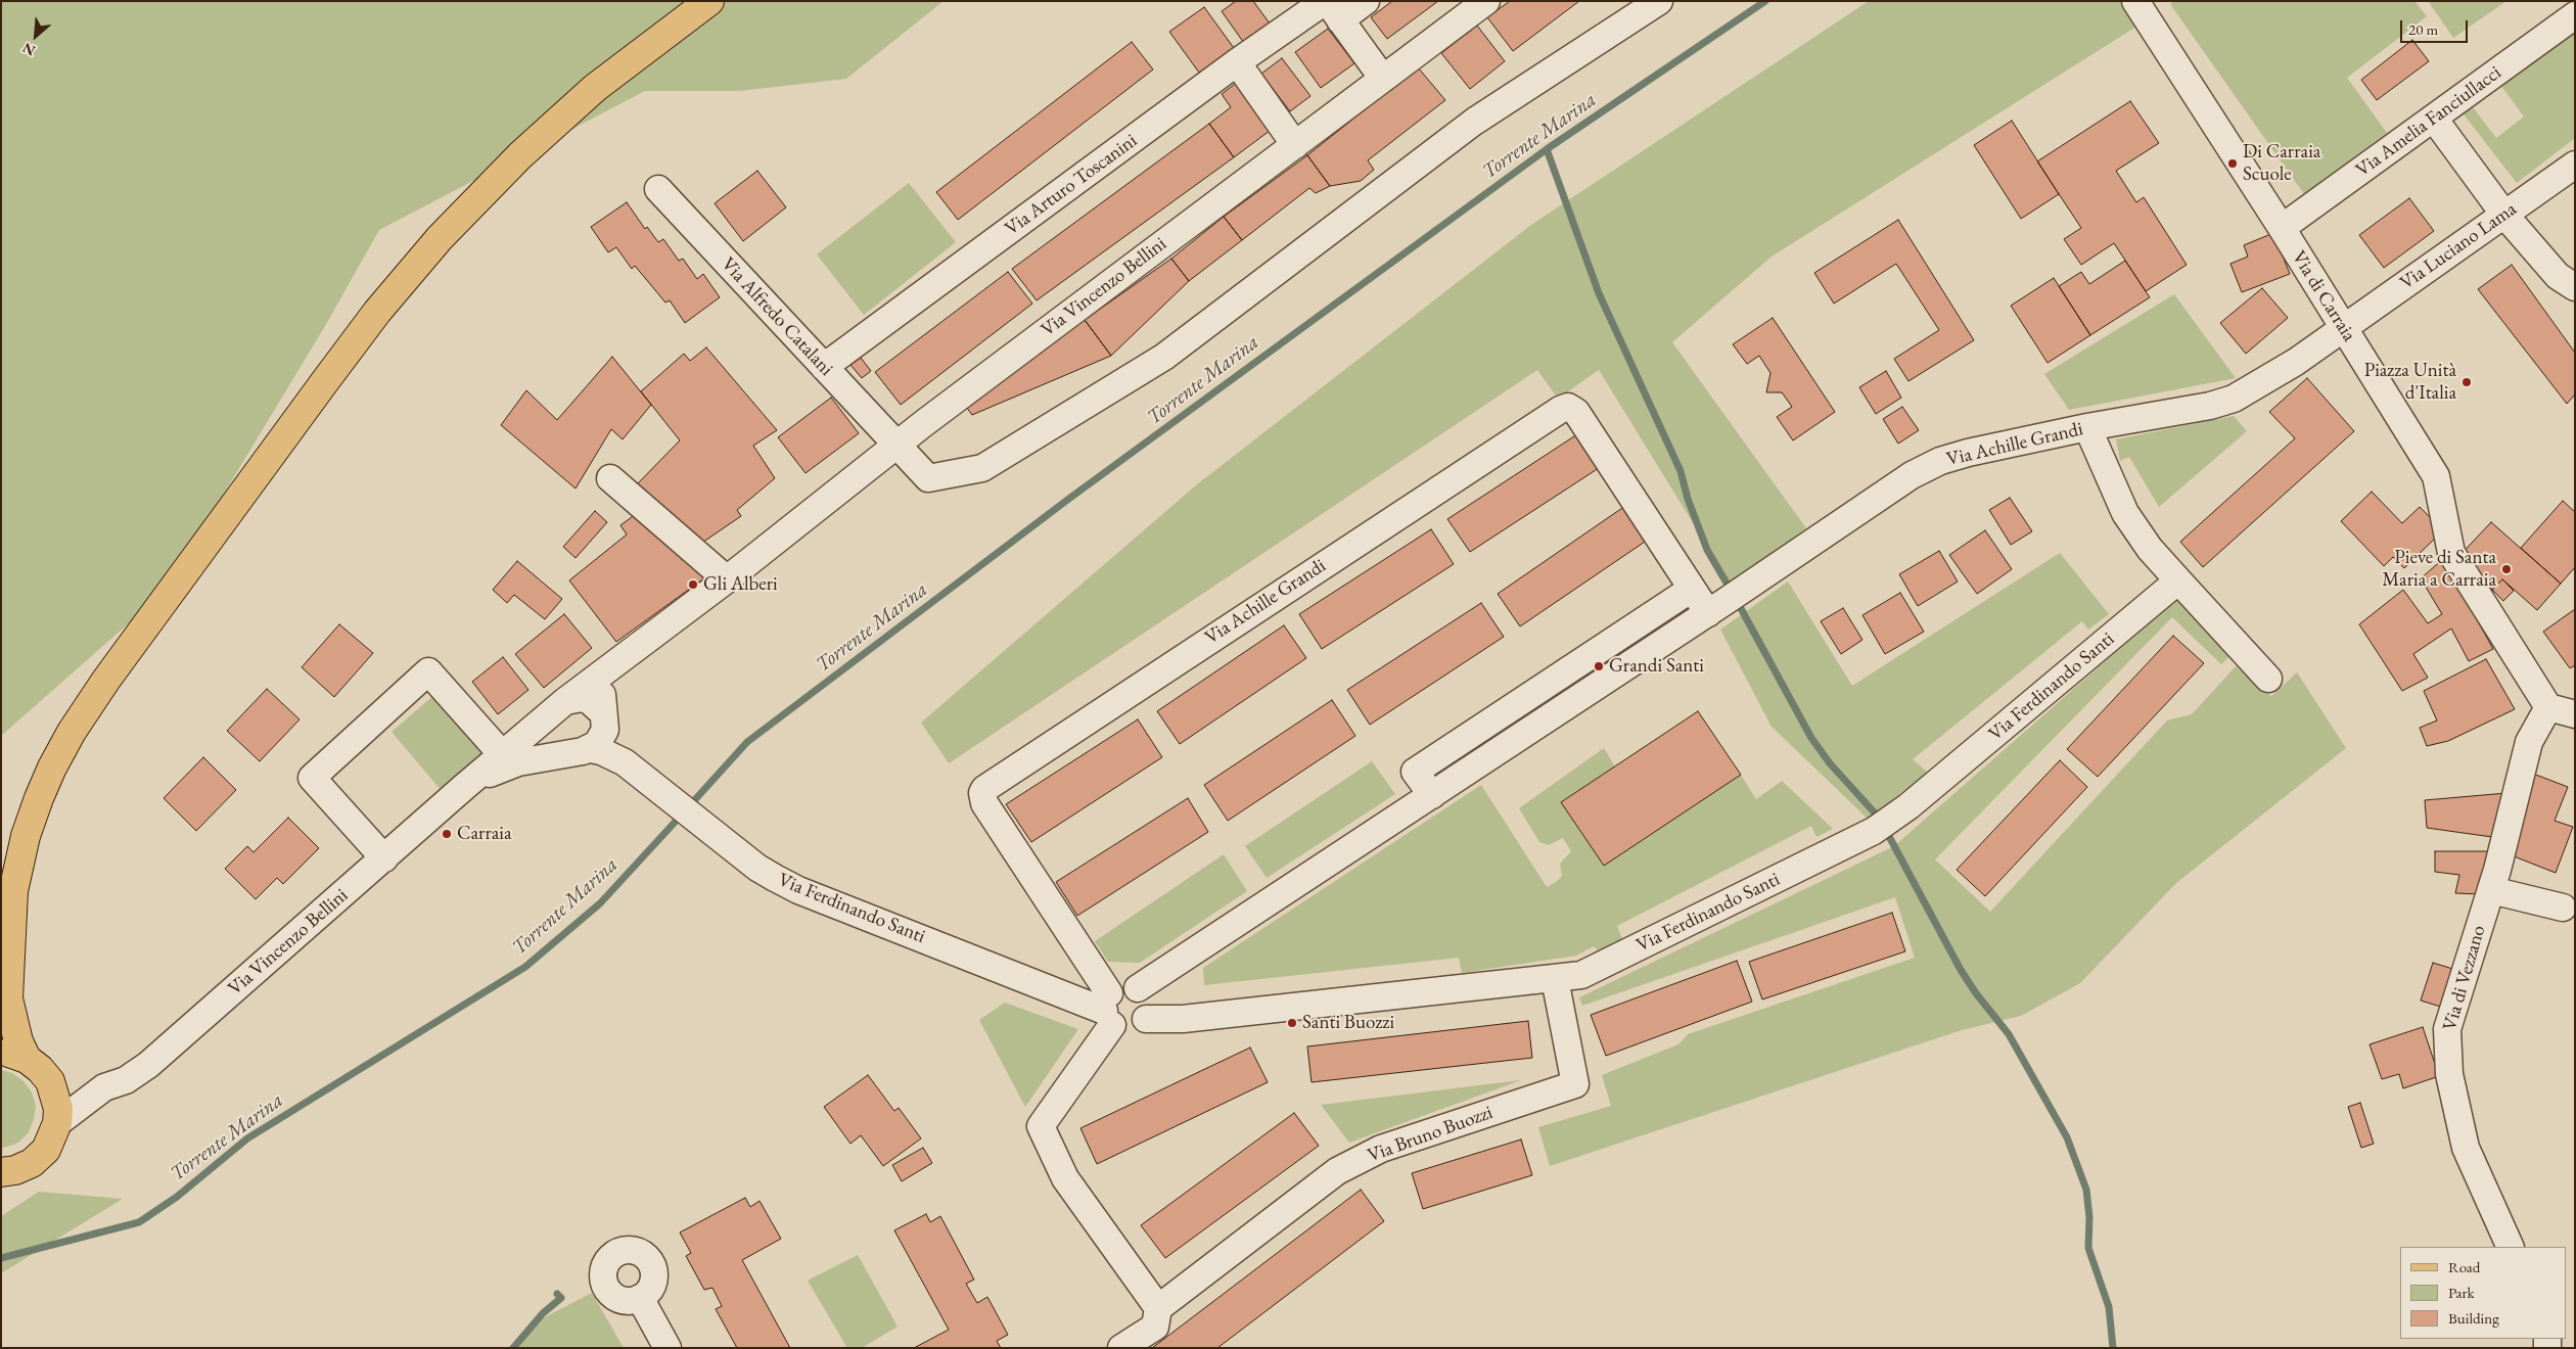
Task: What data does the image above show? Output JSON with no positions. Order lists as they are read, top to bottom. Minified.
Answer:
{"streets":{"street":["Via Amelia Fanciullacci","Via Arturo Toscanini","Via Luciano Lama","Via Vincenzo Bellini","Via di Carraia","Via Alfredo Catalani","Via Achille Grandi","Via Ferdinando Santi","Via di Vezzano","Via Bruno Buozzi"]},"crossings":[["Via Amelia Fanciullacci","Via di Carraia"],["Via Arturo Toscanini","Via Alfredo Catalani"],["Via Luciano Lama","Via di Carraia"],["Via Luciano Lama","Via Achille Grandi"],["Via Vincenzo Bellini","Via Alfredo Catalani"],["Via Vincenzo Bellini","Via Ferdinando Santi"],["Via di Carraia","Via Achille Grandi"],["Via di Carraia","Via di Vezzano"],["Via Achille Grandi","Via Ferdinando Santi"],["Via Ferdinando Santi","Via Bruno Buozzi"]],"water":["Torrente Marina"],"places":["Di Carraia Scuole","Piazza Unità d'Italia","Pieve di Santa Maria a Carraia","Gli Alberi","Grandi Santi","Carraia","Santi Buozzi"],"legend":["Road","Park","Building"],"scale_bar":"20 m","north":"bottom left"}
